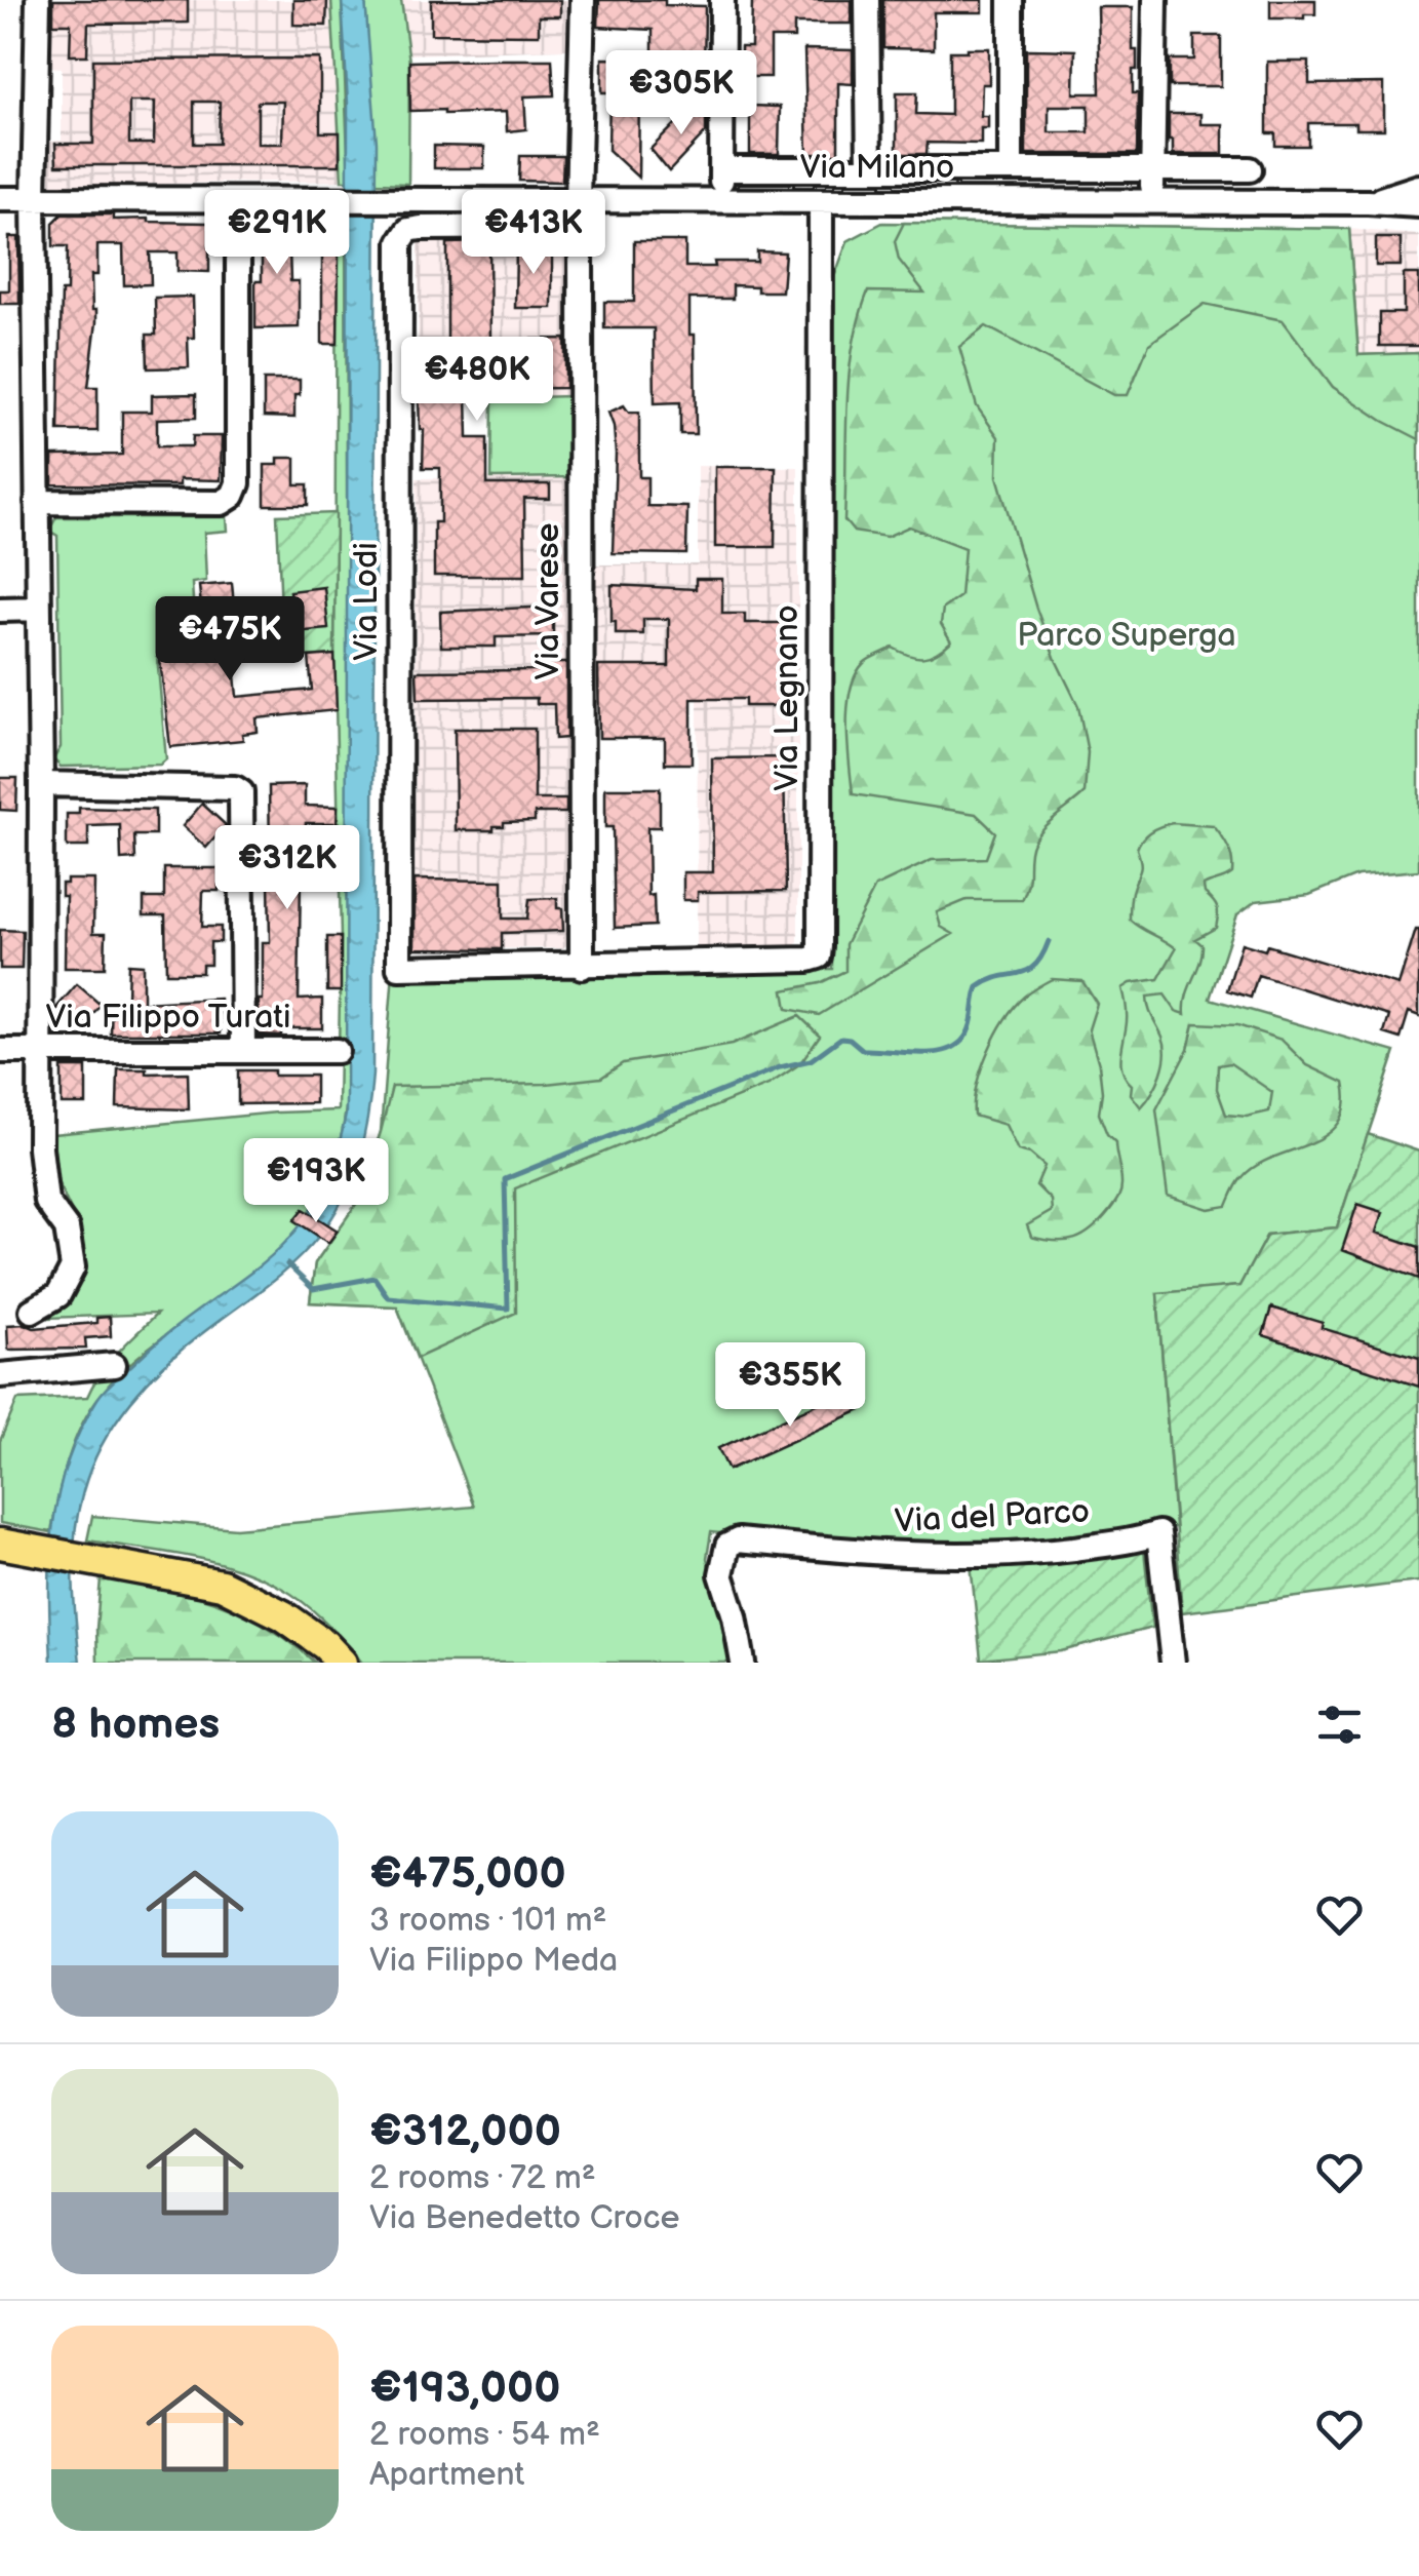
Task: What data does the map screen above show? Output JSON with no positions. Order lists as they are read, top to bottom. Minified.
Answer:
{"streets":{"street":["Via Milano","Via Lodi","Via Varese","Via Legnano","Via Filippo Turati","Via del Parco"]},"crossings":[["Via Milano","Via Legnano"],["Via Lodi","Via Varese"],["Via Lodi","Via Legnano"],["Via Varese","Via Legnano"]],"parks":["Parco Superga"],"page":{"price":["€305K","€291K","€413K","€480K","€475K","€312K","€193K","€355K"],"heading":"8 homes","list":[{"name":"€475,000","note":"3 rooms · 101 m² · Via Filippo Meda"},{"name":"€312,000","note":"2 rooms · 72 m² · Via Benedetto Croce"},{"name":"€193,000","note":"2 rooms · 54 m² · Apartment"}]}}
